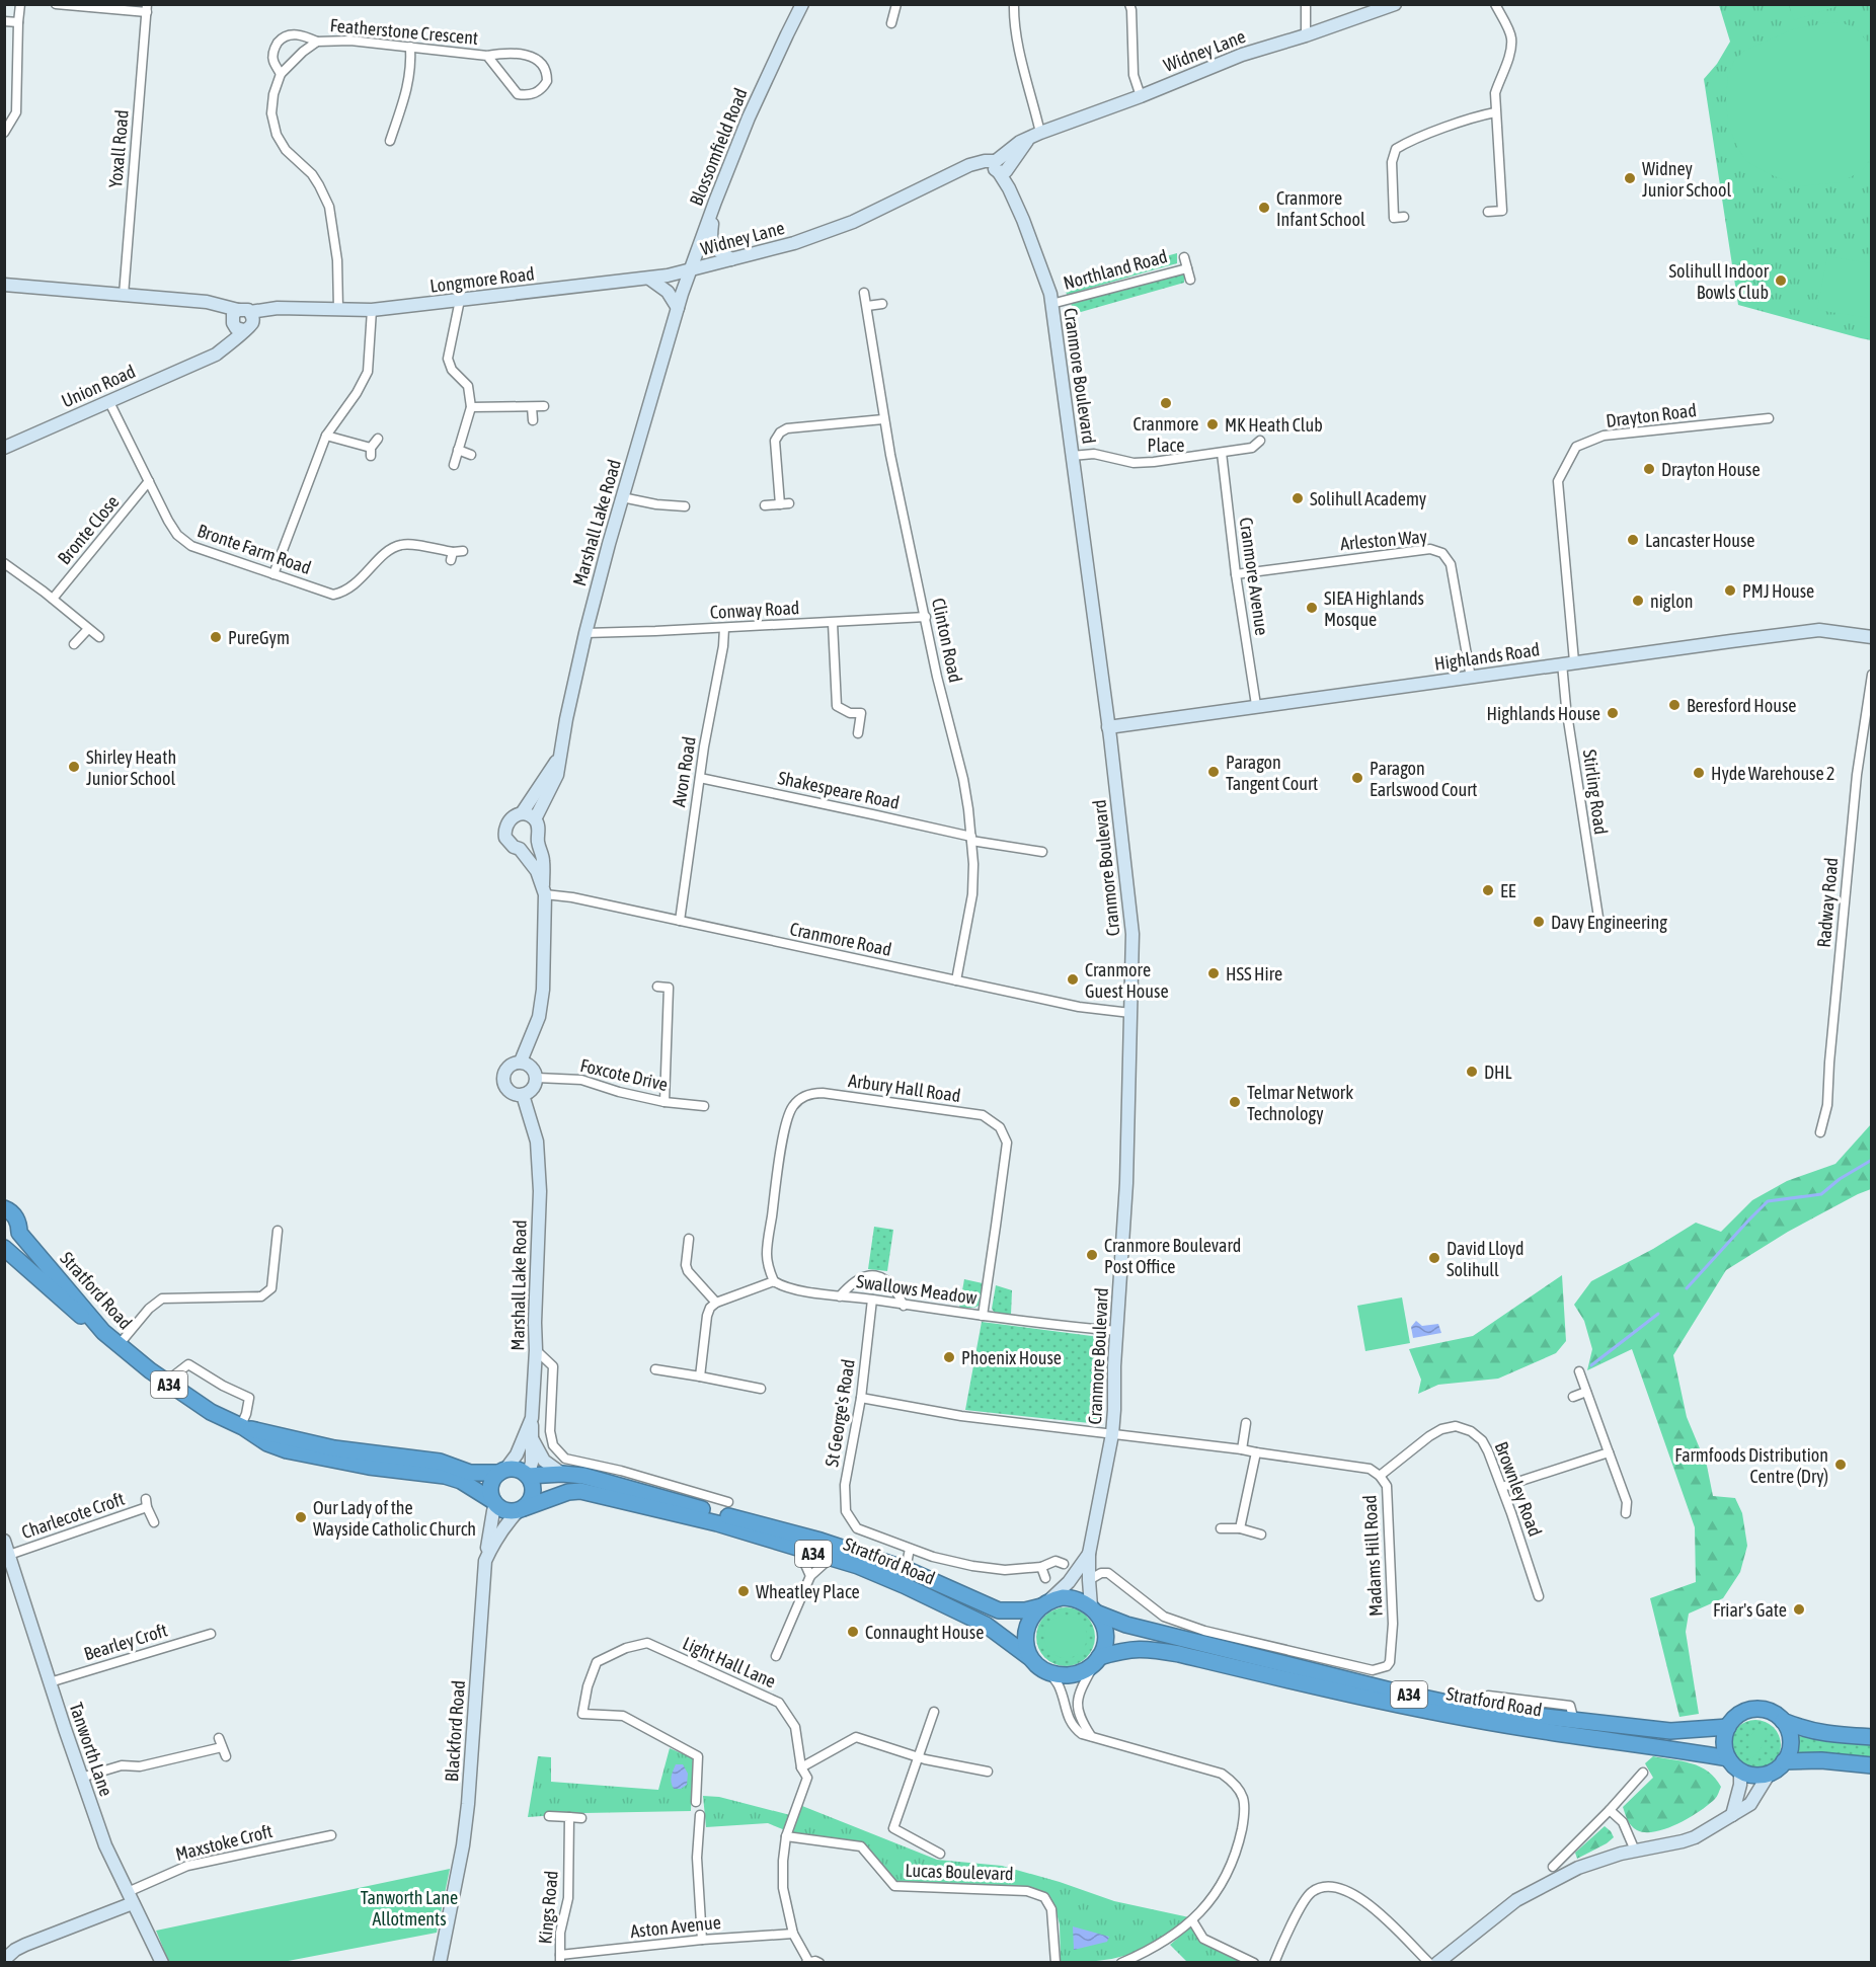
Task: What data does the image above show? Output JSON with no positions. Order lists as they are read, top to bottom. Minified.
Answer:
{"streets":{"highway":["Stratford Road","A34"],"street":["Featherstone Crescent","Widney Lane","Blossomfield Road","Yoxall Road","Northland Road","Longmore Road","Cranmore Boulevard","Union Road","Drayton Road","Marshall Lake Road","Bronte Close","Arleston Way","Bronte Farm Road","Cranmore Avenue","Conway Road","Clinton Road","Highlands Road","Avon Road","Shakespeare Road","Stirling Road","Radway Road","Cranmore Road","Foxcote Drive","Arbury Hall Road","Swallows Meadow","St George's Road","Brownley Road","Charlecote Croft","Madams Hill Road","Bearley Croft","Light Hall Lane","Blackford Road","Tanworth Lane","Maxstoke Croft","Lucas Boulevard","Kings Road","Aston Avenue"]},"crossings":[["Featherstone Crescent","Longmore Road"],["Widney Lane","Blossomfield Road"],["Widney Lane","Longmore Road"],["Widney Lane","Cranmore Boulevard"],["Blossomfield Road","Longmore Road"],["Blossomfield Road","Marshall Lake Road"],["Yoxall Road","Longmore Road"],["Northland Road","Cranmore Boulevard"],["Longmore Road","Union Road"],["Cranmore Boulevard","Highlands Road"],["Cranmore Boulevard","Cranmore Road"],["Cranmore Boulevard","Swallows Meadow"],["Cranmore Boulevard","Stratford Road"],["Cranmore Boulevard","A34"],["Cranmore Boulevard","Madams Hill Road"],["Union Road","Bronte Farm Road"],["Drayton Road","Highlands Road"],["Drayton Road","Stirling Road"],["Marshall Lake Road","Conway Road"],["Marshall Lake Road","Cranmore Road"],["Marshall Lake Road","Foxcote Drive"],["Marshall Lake Road","Stratford Road"],["Marshall Lake Road","Blackford Road"],["Bronte Close","Bronte Farm Road"],["Arleston Way","Cranmore Avenue"],["Arleston Way","Highlands Road"],["Cranmore Avenue","Highlands Road"],["Conway Road","Clinton Road"],["Conway Road","Avon Road"],["Clinton Road","Shakespeare Road"],["Clinton Road","Cranmore Road"],["Highlands Road","Stirling Road"],["Avon Road","Shakespeare Road"],["Avon Road","Cranmore Road"],["Arbury Hall Road","Swallows Meadow"],["Swallows Meadow","St George's Road"],["Stratford Road","A34"],["Stratford Road","St George's Road"],["Stratford Road","Blackford Road"],["Brownley Road","Madams Hill Road"],["Charlecote Croft","Tanworth Lane"],["Bearley Croft","Tanworth Lane"],["Light Hall Lane","Lucas Boulevard"],["Light Hall Lane","Aston Avenue"],["Tanworth Lane","Maxstoke Croft"],["Kings Road","Aston Avenue"]],"parks":["Tanworth Lane Allotments"],"places":["Widney Junior School","Cranmore Infant School","Solihull Indoor Bowls Club","Cranmore Place","MK Heath Club","Drayton House","Solihull Academy","Lancaster House","PMJ House","niglon","SIEA Highlands Mosque","PureGym","Beresford House","Highlands House","Shirley Heath Junior School","Paragon Tangent Court","Hyde Warehouse 2","Paragon Earlswood Court","EE","Davy Engineering","HSS Hire","Cranmore Guest House","DHL","Telmar Network Technology","Cranmore Boulevard Post Office","David Lloyd Solihull","Phoenix House","Farmfoods Distribution Centre (Dry)","Our Lady of the Wayside Catholic Church","Wheatley Place","Friar's Gate","Connaught House"]}
